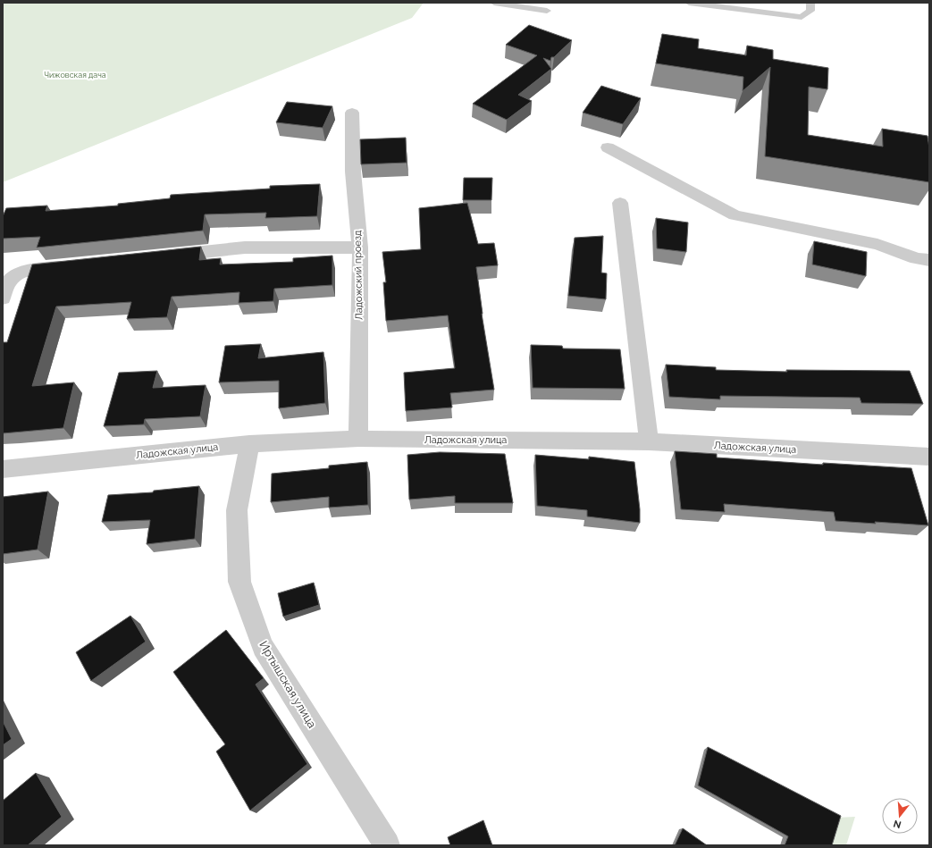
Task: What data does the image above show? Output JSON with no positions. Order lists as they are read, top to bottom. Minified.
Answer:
{"streets":{"street":["Ладожский проезд","Ладожская улица","Иртышская улица"]},"crossings":[["Ладожский проезд","Ладожская улица"],["Ладожская улица","Иртышская улица"]],"parks":["Чижовская дача"],"north":"bottom"}
